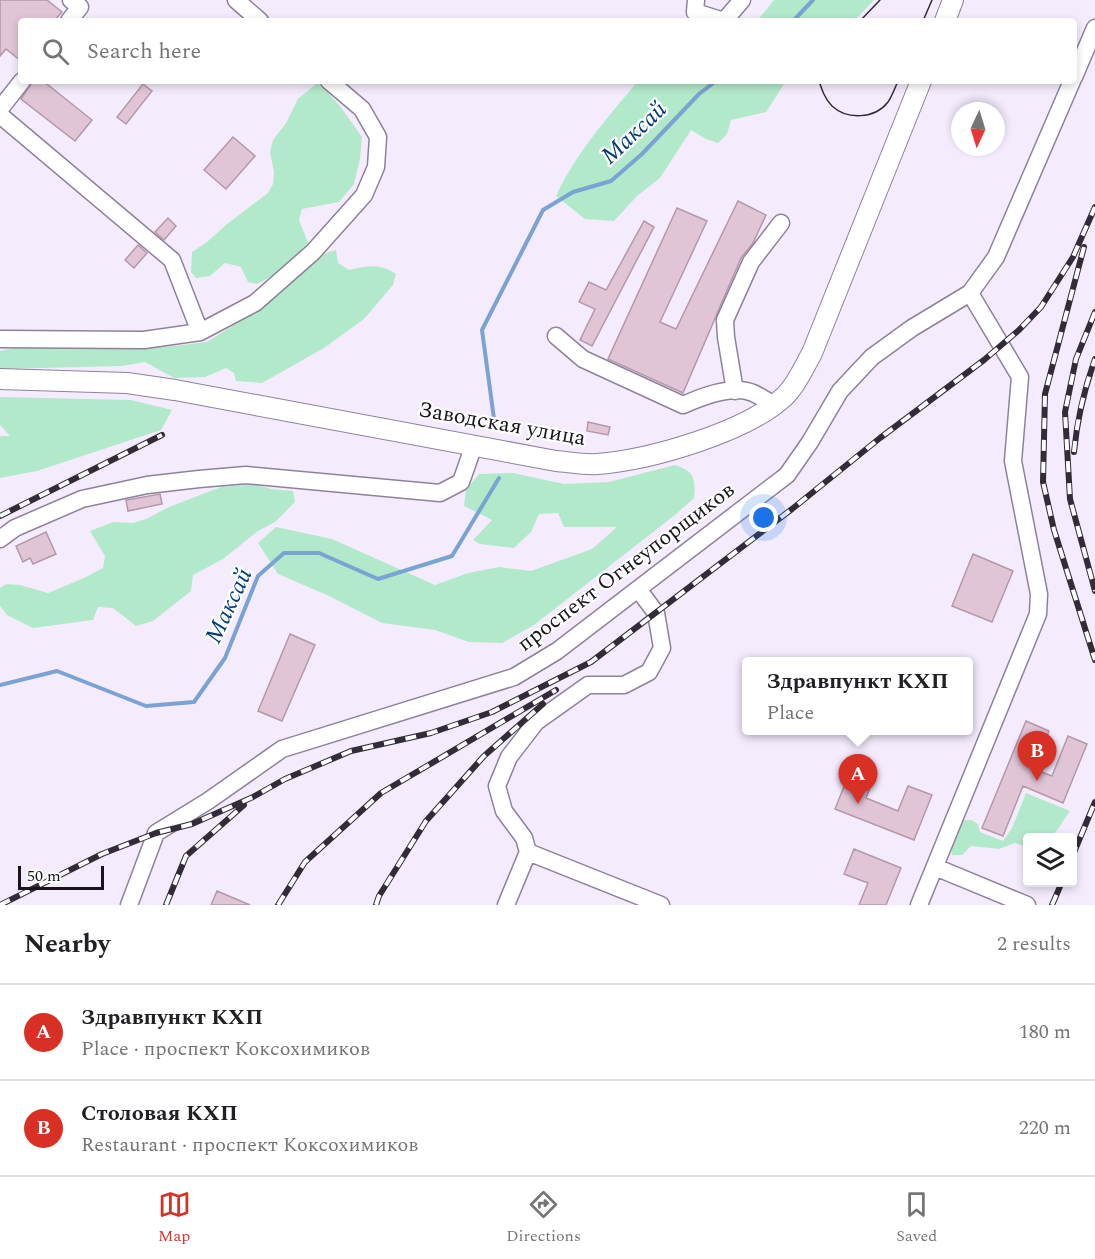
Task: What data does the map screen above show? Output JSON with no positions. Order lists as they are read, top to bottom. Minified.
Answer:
{"streets":{"main road":["Заводская улица"],"street":["проспект Огнеупорщиков"]},"water":["Максай"],"scale_bar":"50 m","north":"bottom","page":{"search":"Search here","popup":["Здравпункт КХП","Place"],"pins":["B","A"],"scale":"50 m","heading":["Nearby","2 results"],"list":[{"mark":"A","name":"Здравпункт КХП","note":"Place · проспект Коксохимиков","value":"180 m"},{"mark":"B","name":"Столовая КХП","note":"Restaurant · проспект Коксохимиков","value":"220 m"}],"nav":["Map","Directions","Saved"]}}
